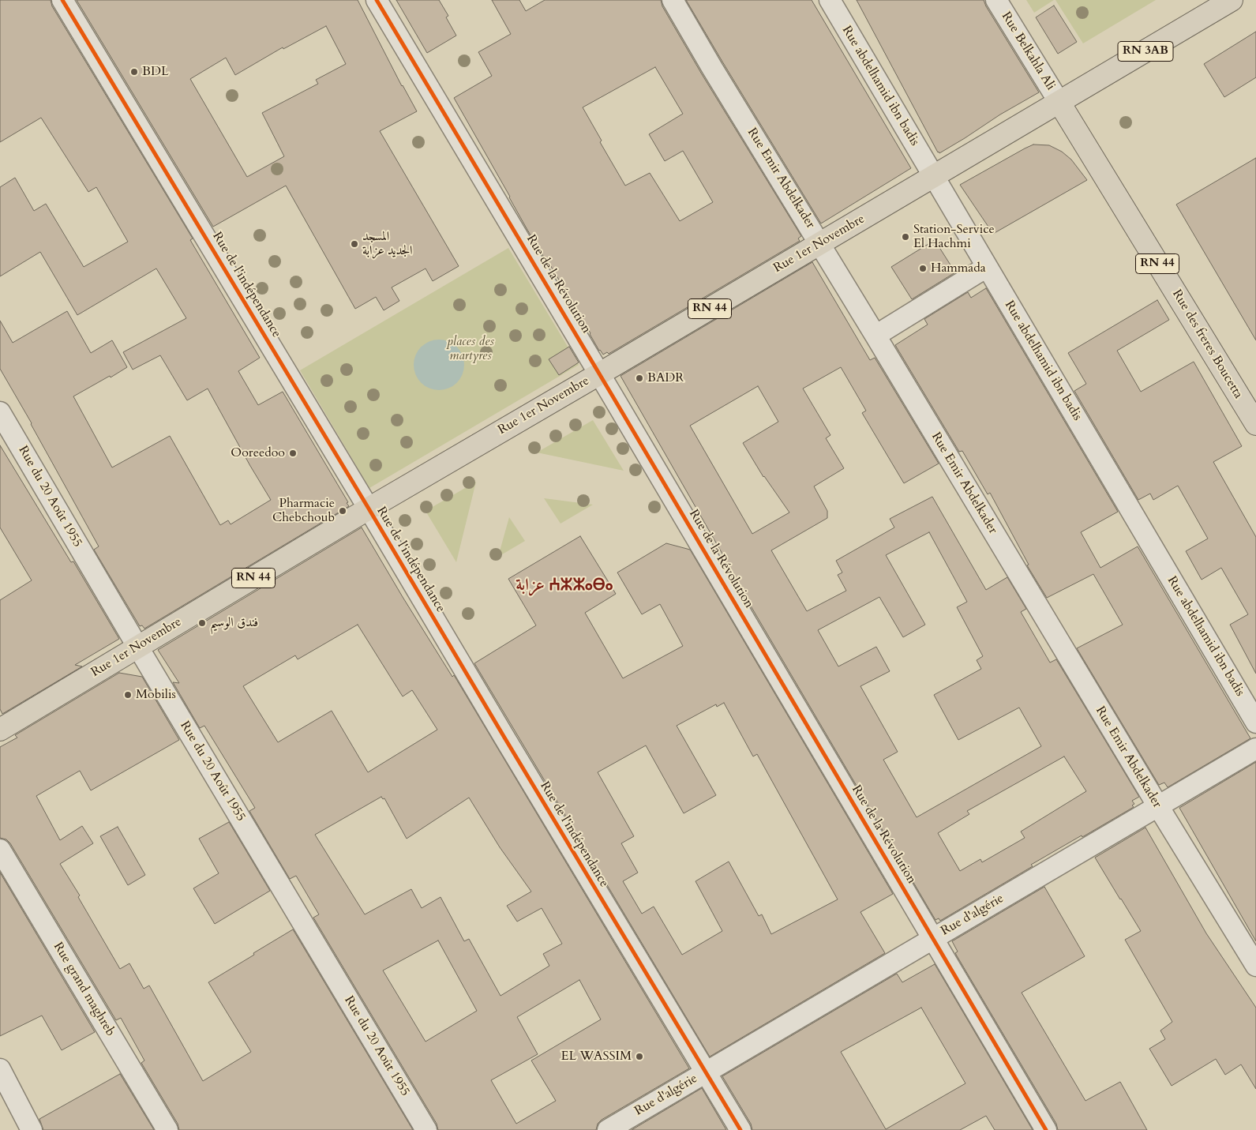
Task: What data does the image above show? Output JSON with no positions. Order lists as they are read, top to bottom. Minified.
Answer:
{"streets":{"main road":["RN 3AB","Rue 1er Novembre","RN 44","Rue des freres Boucetta"],"street":["Rue Belkahla Ali","Rue abdelhamid ibn badis","Rue Emir Abdelkader","Rue de la Révolution","Rue de l'indépendance","Rue du 20 Août 1955","Rue d'algérie","Rue grand maghreb"]},"crossings":[["Rue Belkahla Ali","Rue 1er Novembre"],["Rue Belkahla Ali","Rue des freres Boucetta"],["Rue abdelhamid ibn badis","Rue 1er Novembre"],["Rue Emir Abdelkader","Rue 1er Novembre"],["Rue Emir Abdelkader","Rue d'algérie"],["Rue 1er Novembre","Rue de la Révolution"],["Rue 1er Novembre","Rue de l'indépendance"],["Rue 1er Novembre","Rue des freres Boucetta"],["Rue 1er Novembre","Rue du 20 Août 1955"],["Rue de la Révolution","Rue d'algérie"],["Rue de l'indépendance","Rue d'algérie"]],"districts":["عزابة ⵄⵣⵣⴰⴱⴰ"],"parks":["places des martyres"],"places":["BDL","Station-Service El Hachmi","المسجد الجديد عزابة","Hammada","BADR","Ooreedoo","Pharmacie Chebchoub","فندق الوسيم","Mobilis","EL WASSIM"]}
